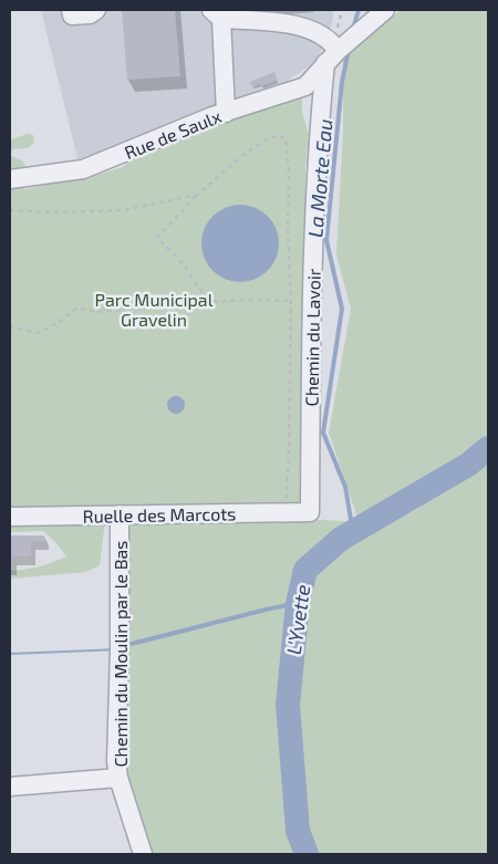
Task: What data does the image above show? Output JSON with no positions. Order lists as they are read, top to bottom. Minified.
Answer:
{"streets":{"street":["Rue de Saulx","Chemin du Lavoir","Ruelle des Marcots","Chemin du Moulin par le Bas"]},"crossings":[["Rue de Saulx","Chemin du Lavoir"],["Chemin du Lavoir","Ruelle des Marcots"],["Ruelle des Marcots","Chemin du Moulin par le Bas"]],"water":["La Morte Eau","L'Yvette"],"parks":["Parc Municipal Gravelin"]}
